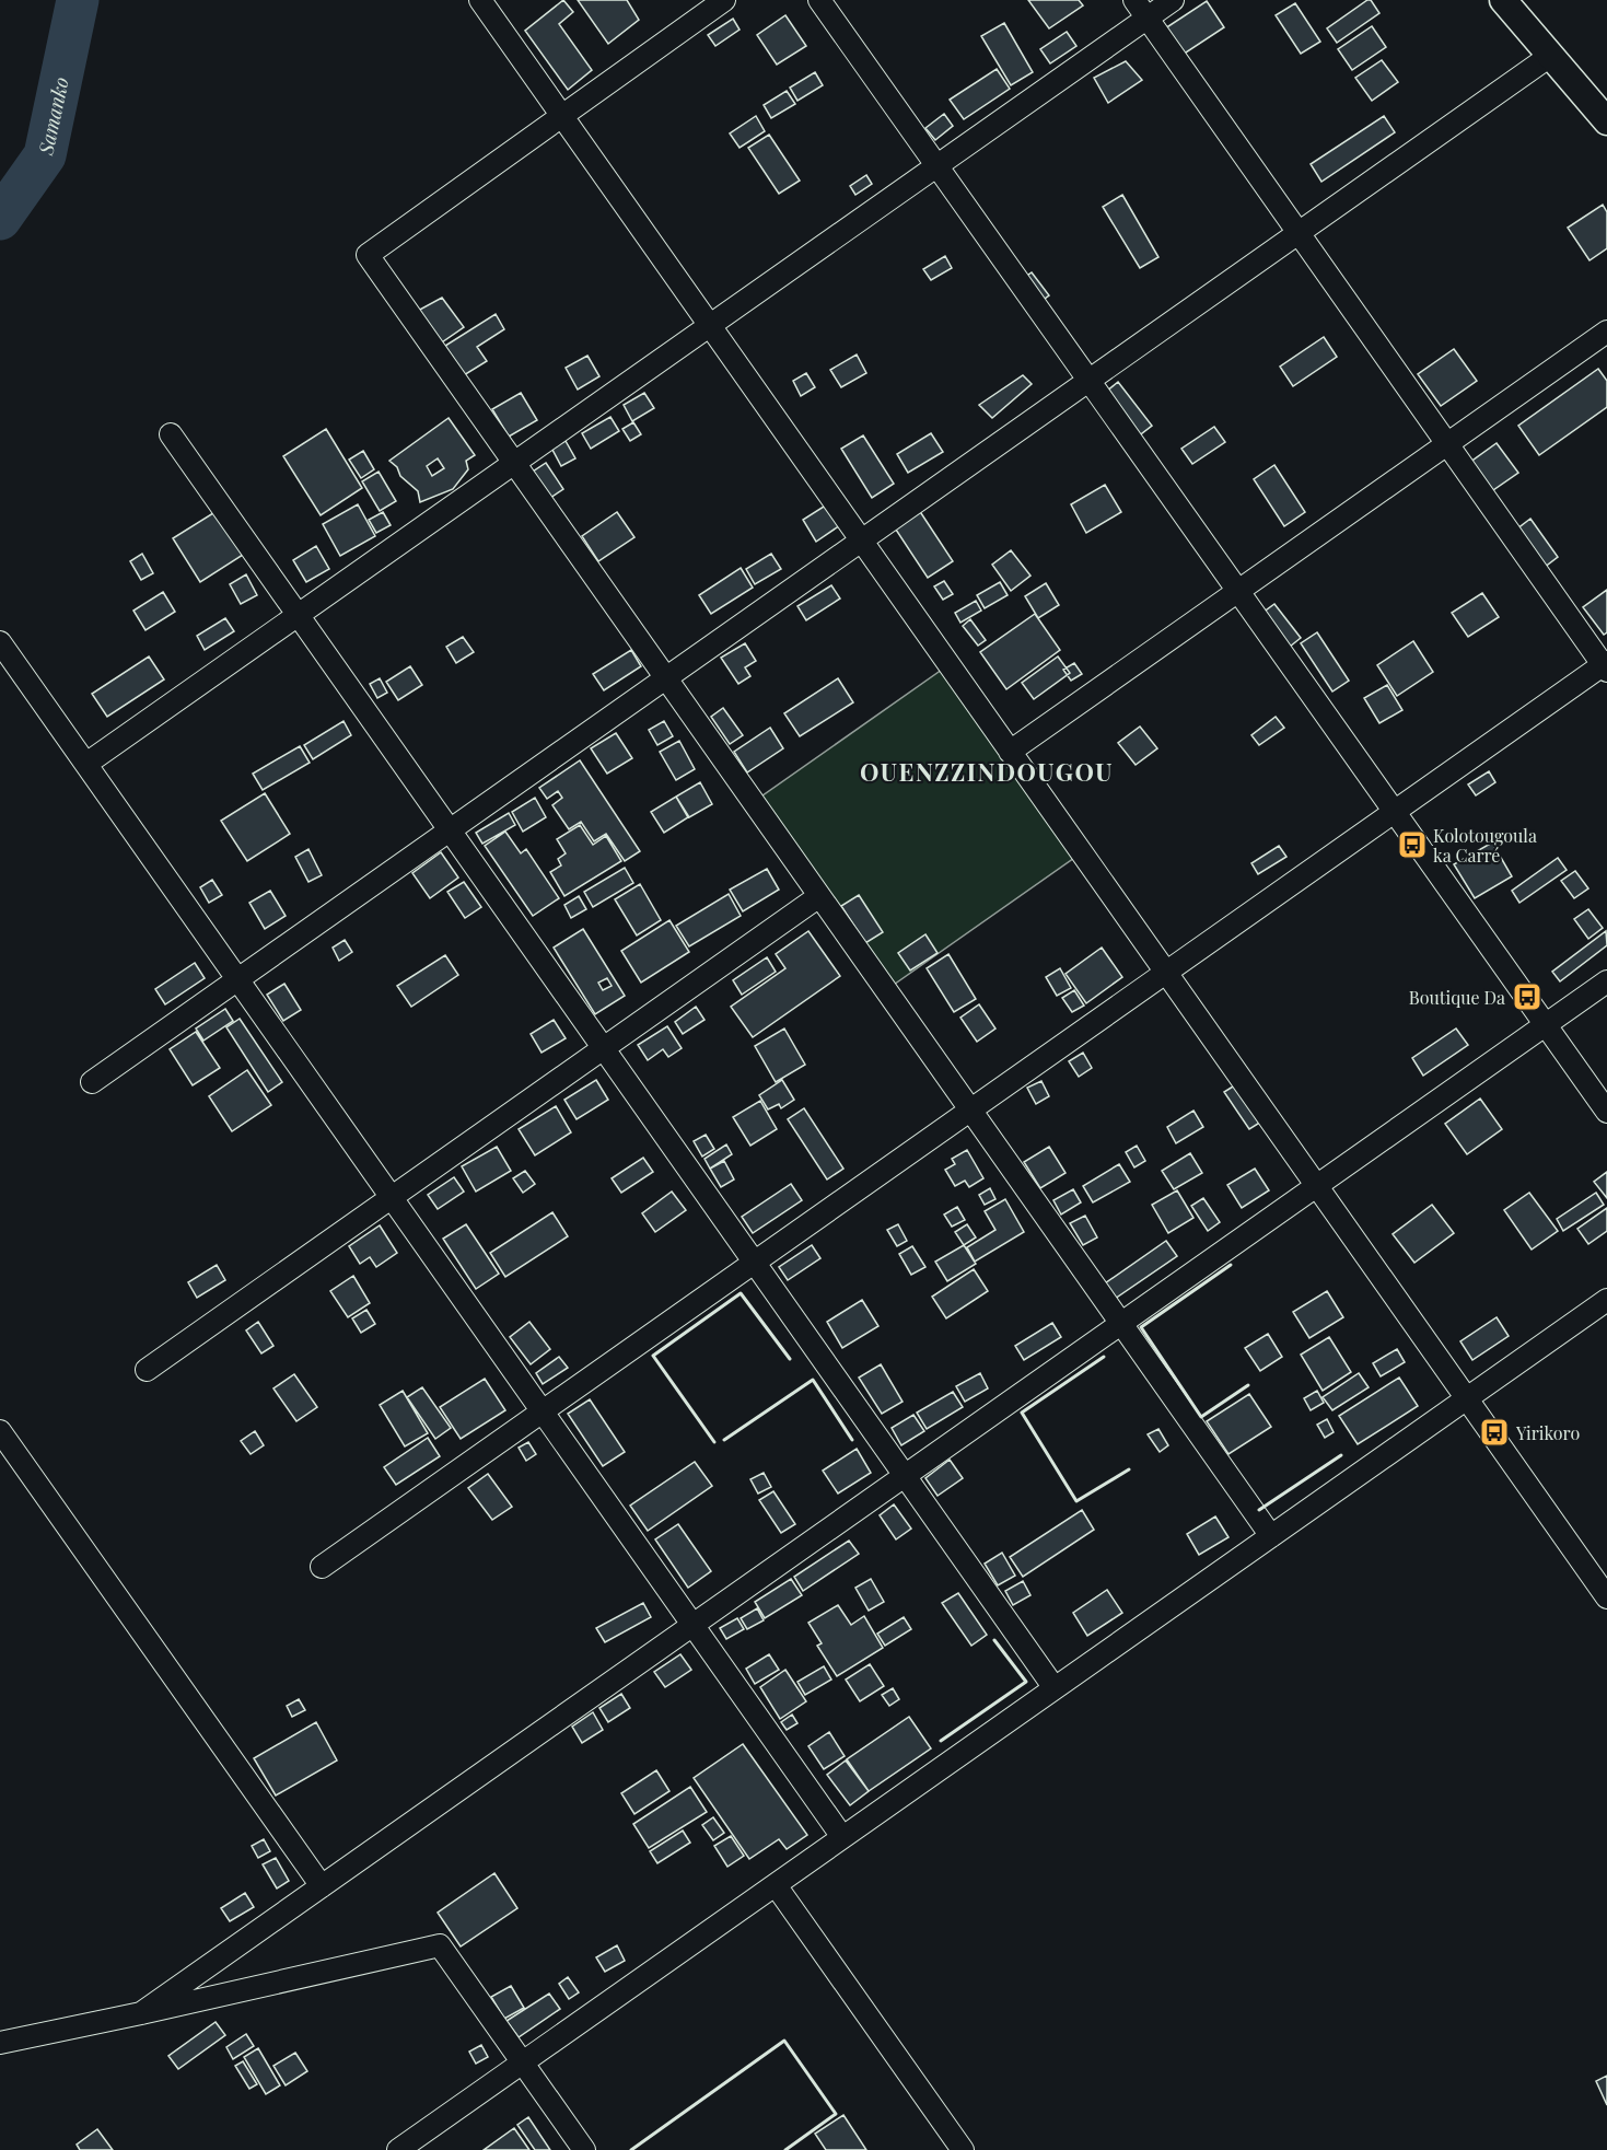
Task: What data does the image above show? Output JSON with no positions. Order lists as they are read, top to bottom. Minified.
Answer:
{"districts":["OUENZZINDOUGOU"],"water":["Samanko"],"places":{"bus stop":["Kolotougoula ka Carré","Boutique Da","Yirikoro"]}}
